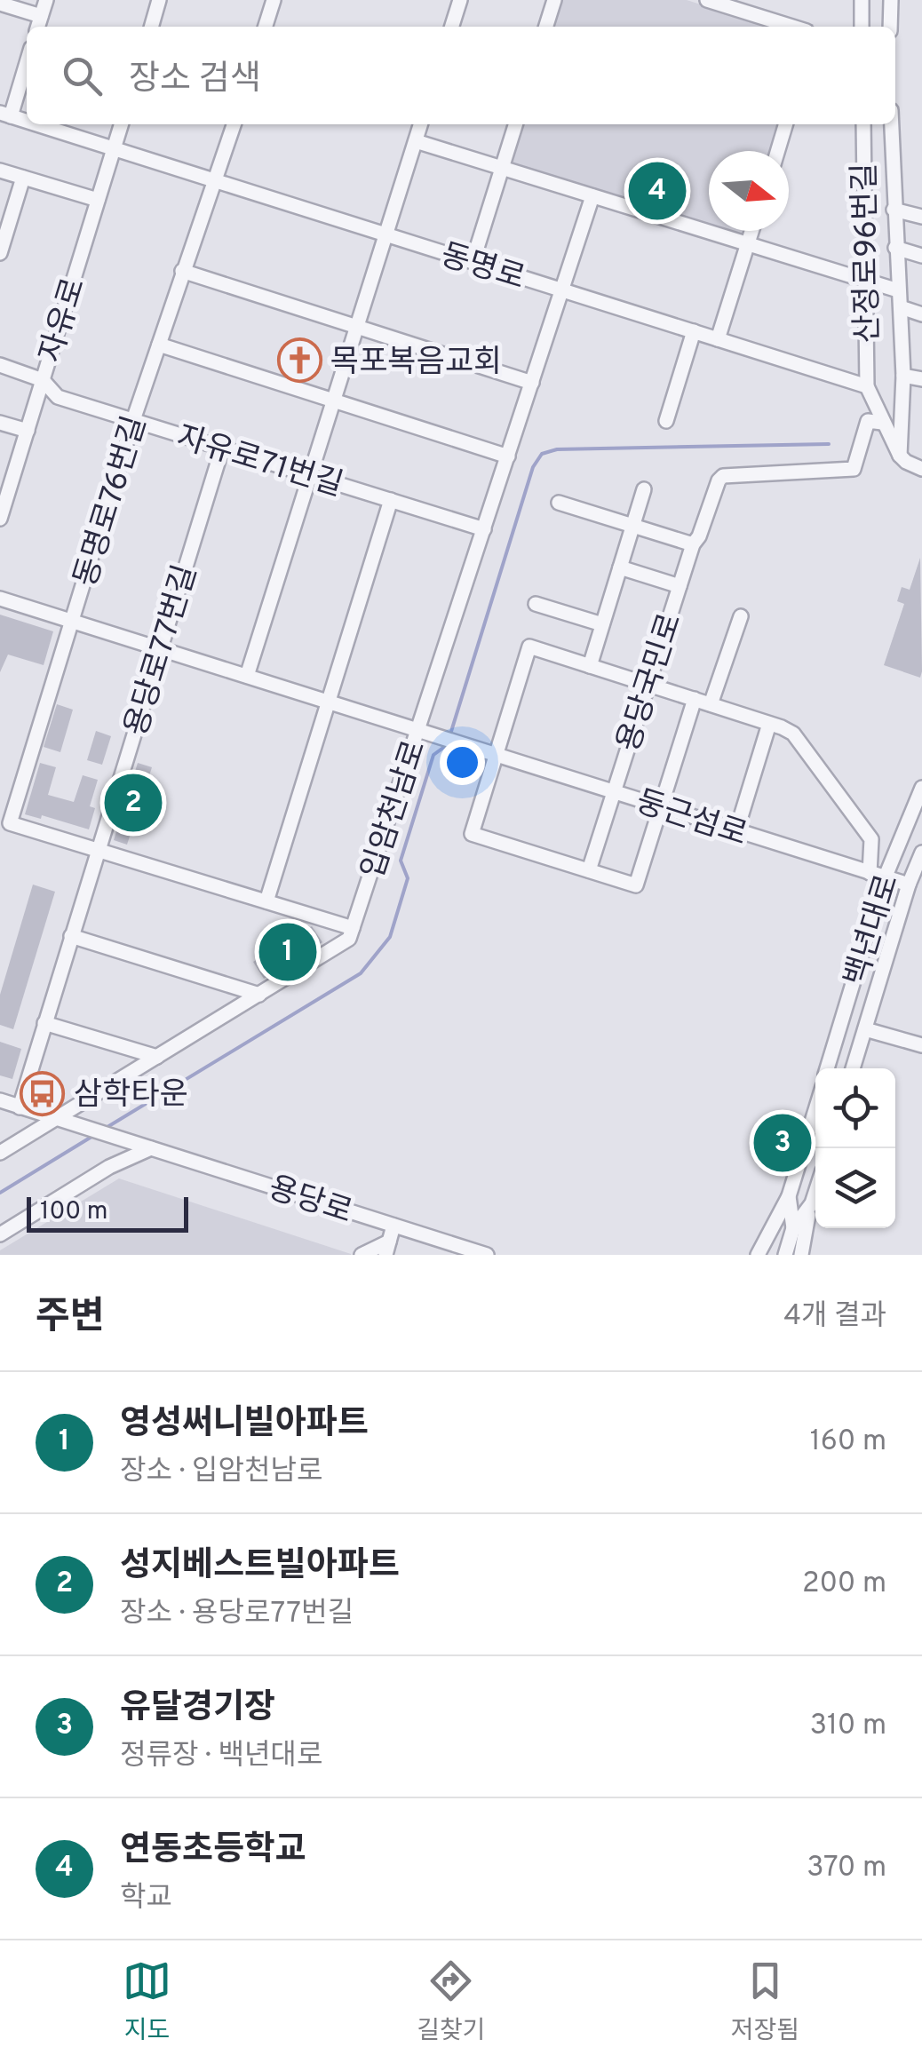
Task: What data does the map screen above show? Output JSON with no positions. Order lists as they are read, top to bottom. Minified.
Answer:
{"streets":{"street":["산정로96번길","동명로","자유로","자유로71번길","동명로76번길","용당로77번길","용당국민로","입암천남로","둥근섬로","백년대로","용당로"]},"crossings":[["산정로96번길","동명로"],["동명로","자유로"],["동명로","동명로76번길"],["동명로","입암천남로"],["자유로","자유로71번길"],["자유로71번길","동명로76번길"],["자유로71번길","용당로77번길"],["자유로71번길","입암천남로"],["동명로76번길","용당로77번길"],["용당국민로","둥근섬로"],["입암천남로","둥근섬로"],["입암천남로","용당로"],["둥근섬로","백년대로"]],"places":{"church":["목포복음교회"],"bus stop":["삼학타운"]},"scale_bar":"100 m","north":"right","page":{"search":"장소 검색","pins":["4","2","1","3"],"scale":"100 m","heading":["주변","4개 결과"],"list":[{"mark":"1","name":"영성써니빌아파트","note":"장소 · 입암천남로","value":"160 m"},{"mark":"2","name":"성지베스트빌아파트","note":"장소 · 용당로77번길","value":"200 m"},{"mark":"3","name":"유달경기장","note":"정류장 · 백년대로","value":"310 m"},{"mark":"4","name":"연동초등학교","note":"학교","value":"370 m"}],"nav":["지도","길찾기","저장됨"]}}
